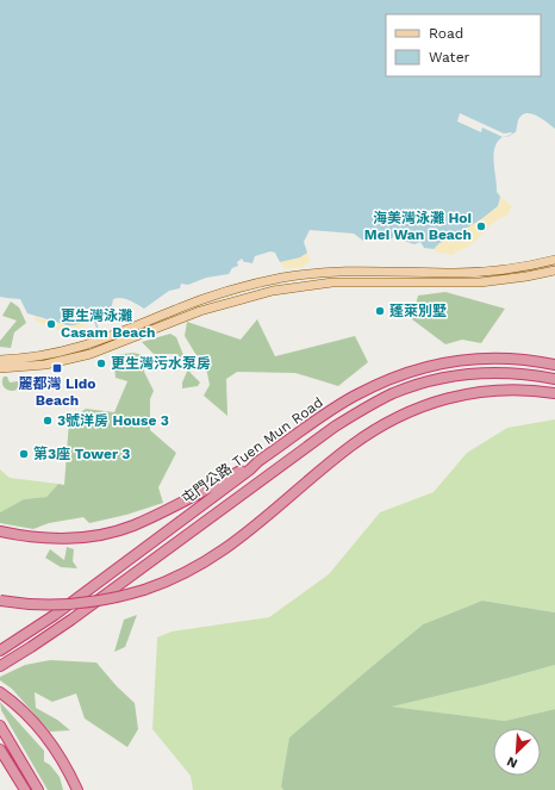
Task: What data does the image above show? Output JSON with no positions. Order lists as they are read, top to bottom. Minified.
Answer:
{"streets":{"highway":["屯門公路 Tuen Mun Road"]},"places":{"other":["海美灣泳灘 Hoi Mei Wan Beach","蓬萊別墅","更生灣泳灘 Casam Beach","更生灣污水泵房","3號洋房 House 3","第3座 Tower 3"],"transit":["麗都灣 Lido Beach"]},"legend":["Road","Water"],"north":"bottom left"}
